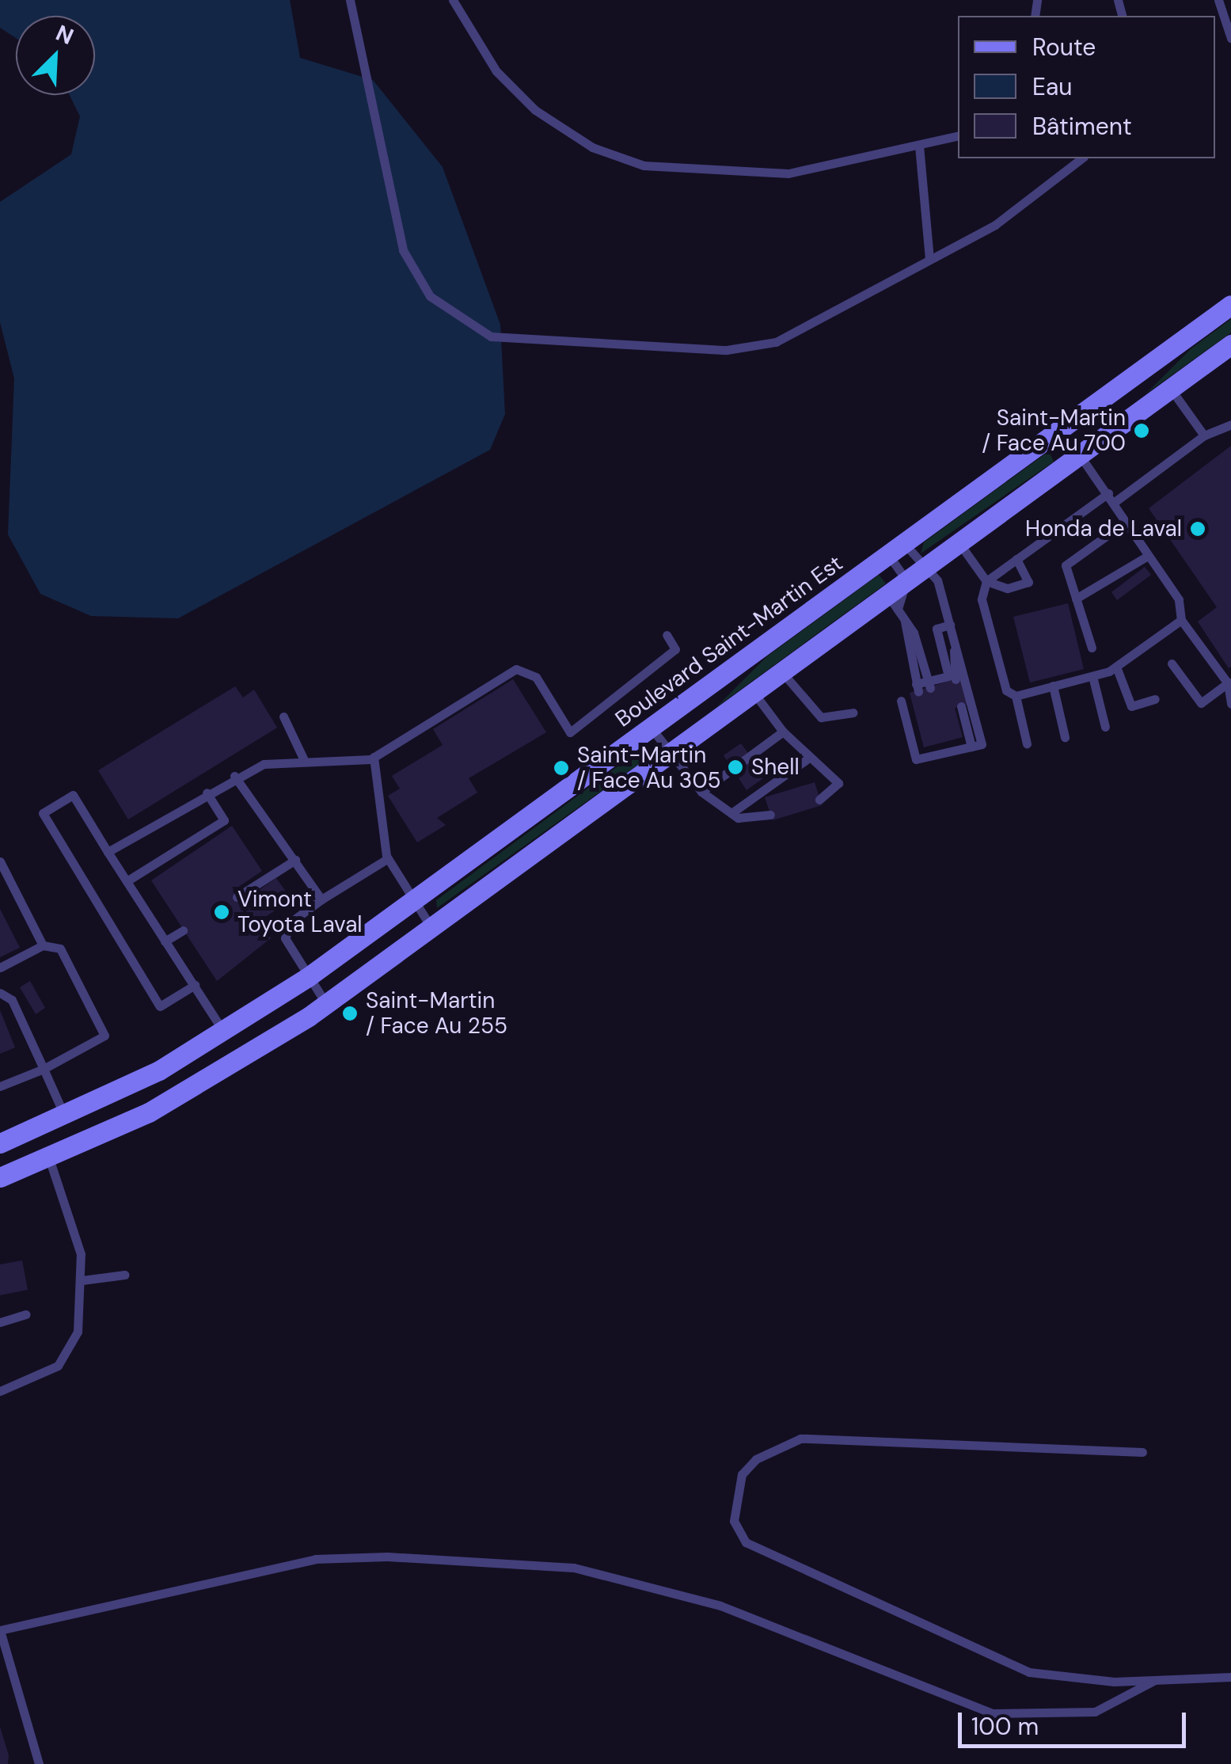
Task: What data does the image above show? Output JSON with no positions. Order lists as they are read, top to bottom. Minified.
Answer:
{"streets":{"main road":["Boulevard Saint-Martin Est"]},"places":["Saint-Martin / Face Au 700","Honda de Laval","Shell","Saint-Martin / Face Au 305","Vimont Toyota Laval","Saint-Martin / Face Au 255"],"legend":["Route","Eau","Bâtiment"],"scale_bar":"100 m","north":"top right"}
